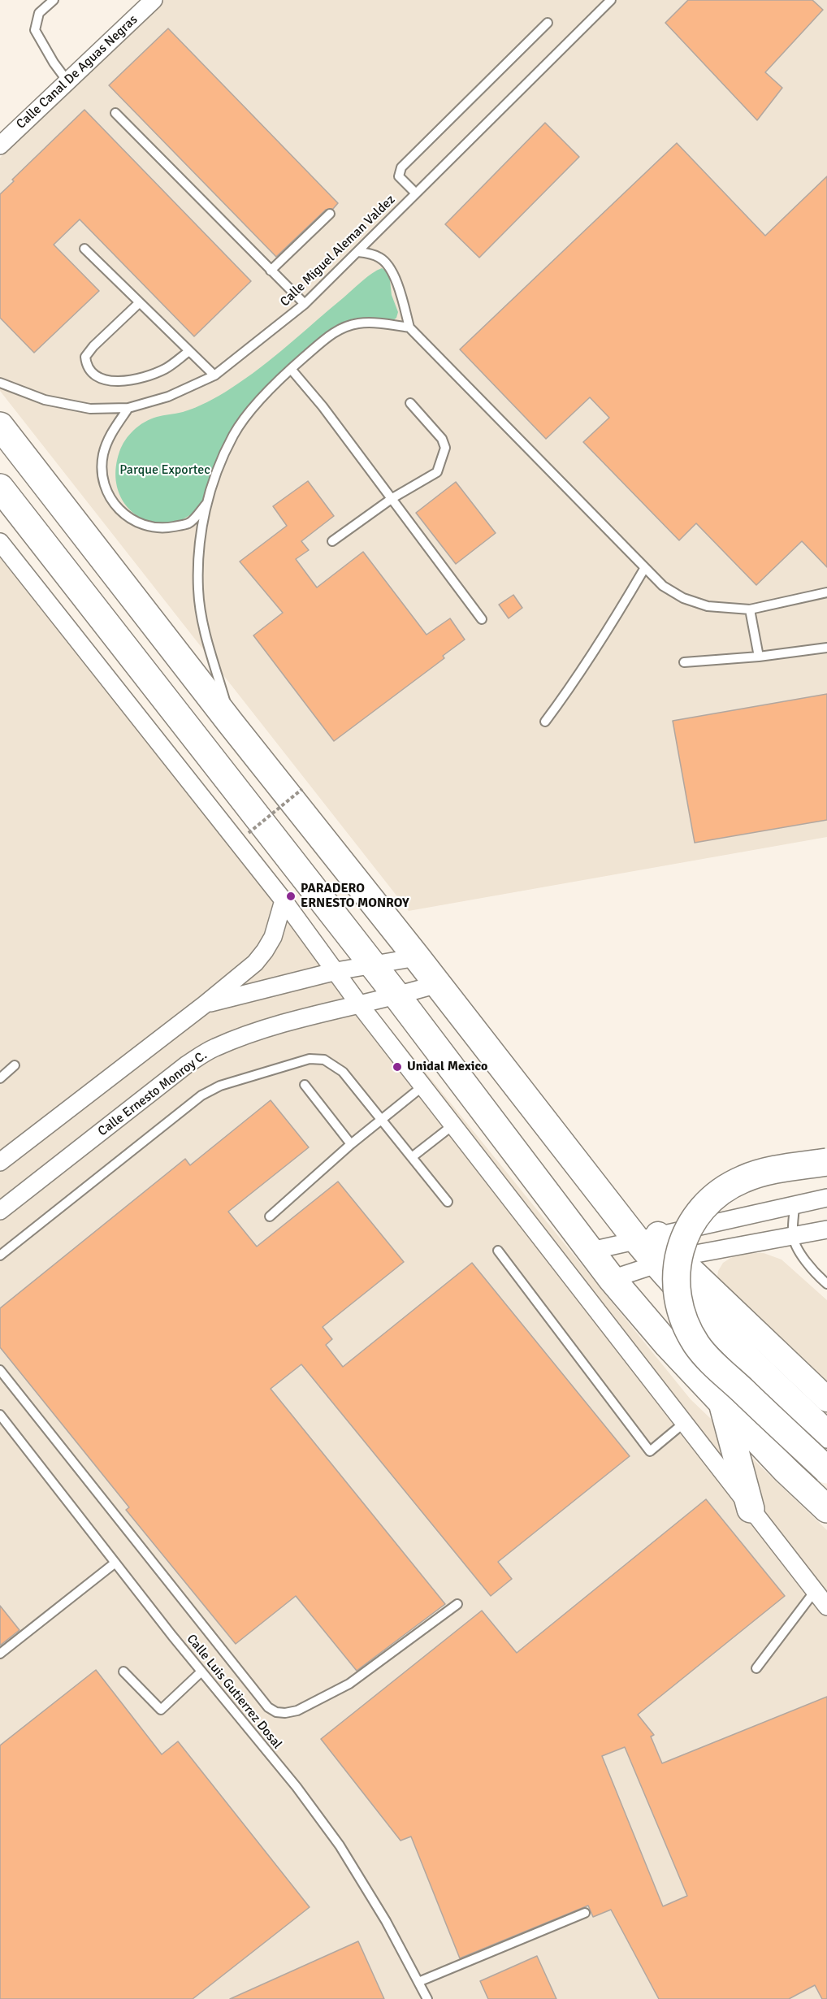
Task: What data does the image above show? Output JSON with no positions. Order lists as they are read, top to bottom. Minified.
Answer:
{"streets":{"street":["Calle Canal De Aguas Negras","Calle Ernesto Monroy C."],"lane":["Calle Miguel Aleman Valdez","Calle Luis Gutierrez Dosal"]},"parks":["Parque Exportec"],"places":["PARADERO ERNESTO MONROY","Unidal Mexico"]}
